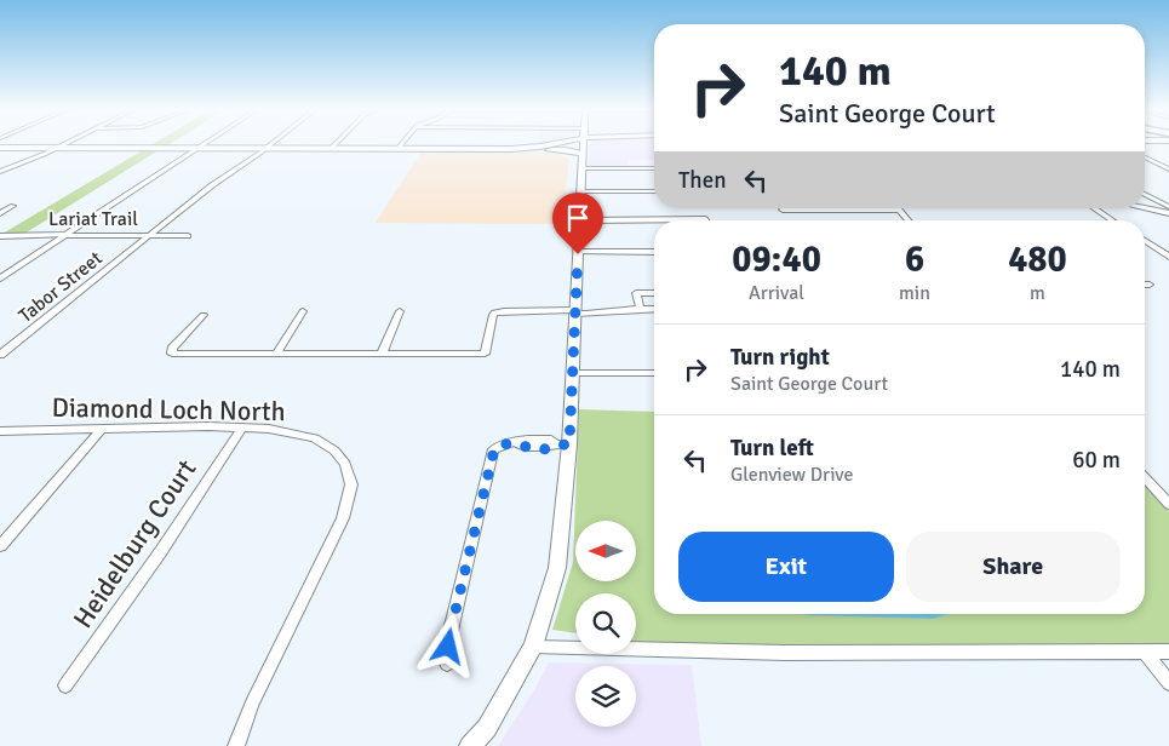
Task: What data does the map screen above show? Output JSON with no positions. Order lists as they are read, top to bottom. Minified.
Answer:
{"streets":{"street":["Lariat Trail","Tabor Street","Diamond Loch North","Heidelburg Court"]},"crossings":[["Lariat Trail","Tabor Street"],["Diamond Loch North","Heidelburg Court"]],"north":"left","page":{"turn":["140 m","Saint George Court"],"then":"Then","eta":["09:40","Arrival","6","min","480","m"],"list":[{"name":"Turn right","note":"Saint George Court","value":"140 m"},{"name":"Turn left","note":"Glenview Drive","value":"60 m"}],"buttons":["Exit","Share"]}}
